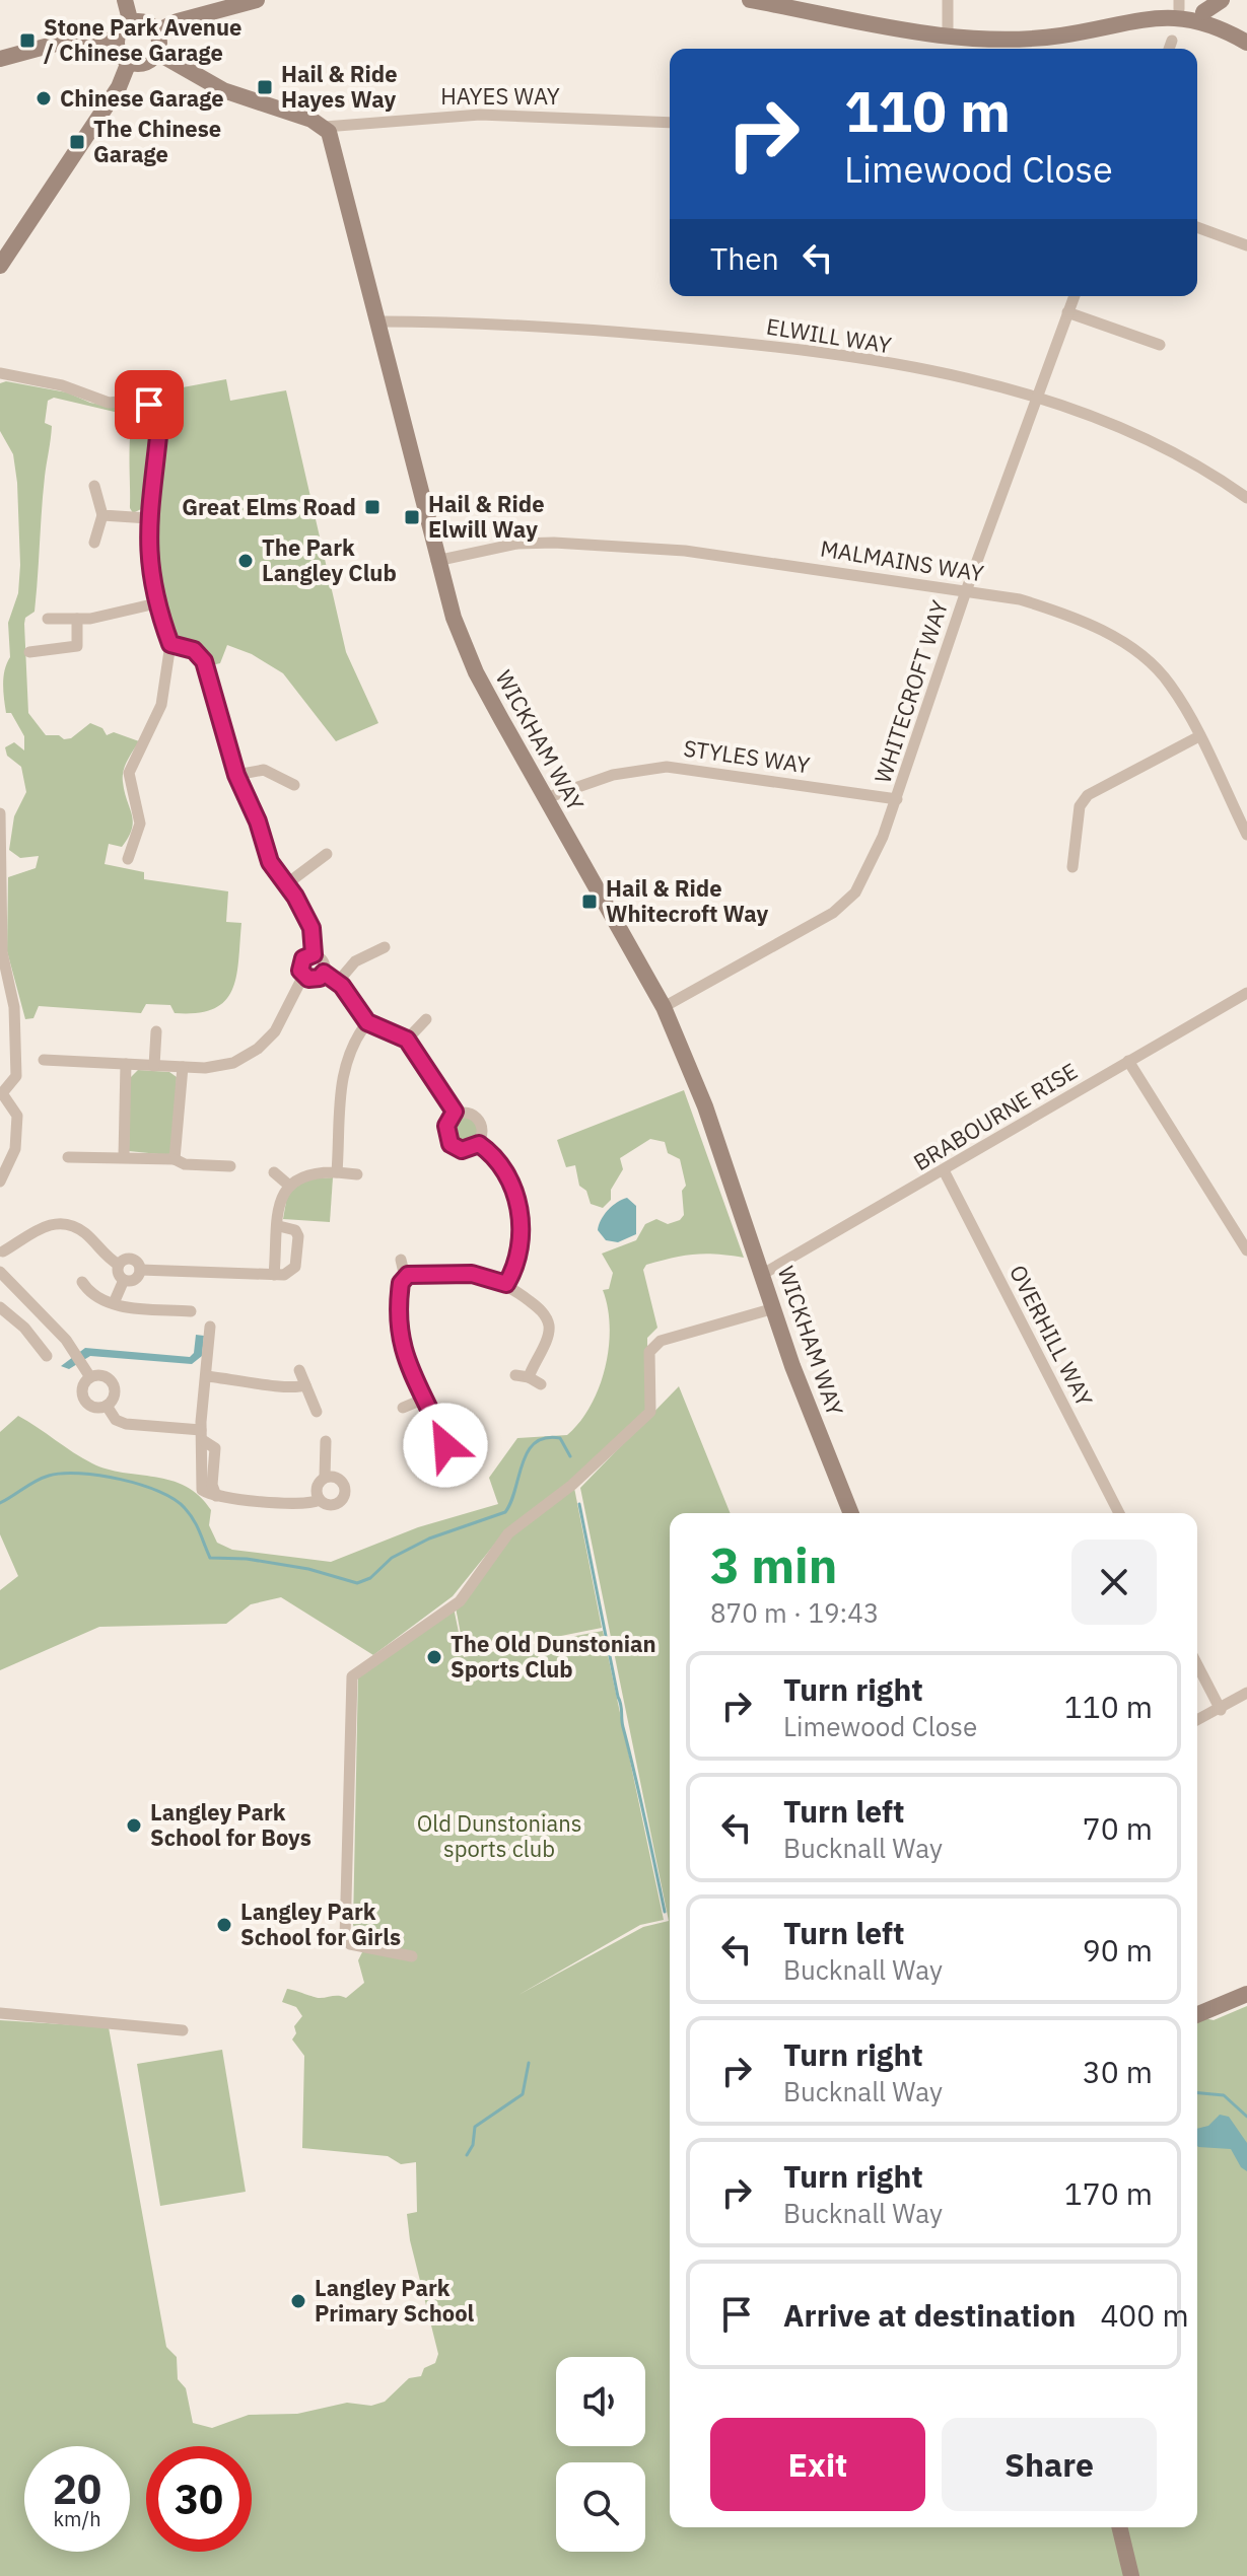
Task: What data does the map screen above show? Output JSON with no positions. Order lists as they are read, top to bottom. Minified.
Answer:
{"streets":{"street":["HAYES WAY","ELWILL WAY","MALMAINS WAY","WHITECROFT WAY","WICKHAM WAY","STYLES WAY","BRABOURNE RISE","OVERHILL WAY"]},"crossings":[["HAYES WAY","WICKHAM WAY"],["ELWILL WAY","WHITECROFT WAY"],["ELWILL WAY","WICKHAM WAY"],["MALMAINS WAY","WHITECROFT WAY"],["MALMAINS WAY","WICKHAM WAY"],["WHITECROFT WAY","WICKHAM WAY"],["WHITECROFT WAY","STYLES WAY"],["WICKHAM WAY","STYLES WAY"],["WICKHAM WAY","BRABOURNE RISE"],["BRABOURNE RISE","OVERHILL WAY"]],"parks":["Old Dunstonians sports club"],"places":{"transit":["Stone Park Avenue / Chinese Garage","Hail & Ride Hayes Way","The Chinese Garage","Great Elms Road","Hail & Ride Elwill Way","Hail & Ride Whitecroft Way"],"other":["Chinese Garage","The Park Langley Club","The Old Dunstonian Sports Club","Langley Park School for Boys","Langley Park School for Girls","Langley Park Primary School"]},"page":{"turn":["110 m","Limewood Close"],"then":"Then","heading":["3 min","870 m · 19:43"],"list":[{"name":"Turn right","note":"Limewood Close","value":"110 m"},{"name":"Turn left","note":"Bucknall Way","value":"70 m"},{"name":"Turn left","note":"Bucknall Way","value":"90 m"},{"name":"Turn right","note":"Bucknall Way","value":"30 m"},{"name":"Turn right","note":"Bucknall Way","value":"170 m"},{"name":"Arrive at destination","value":"400 m"}],"buttons":["Exit","Share"],"speed":"20 km/h","limit":"30"}}
